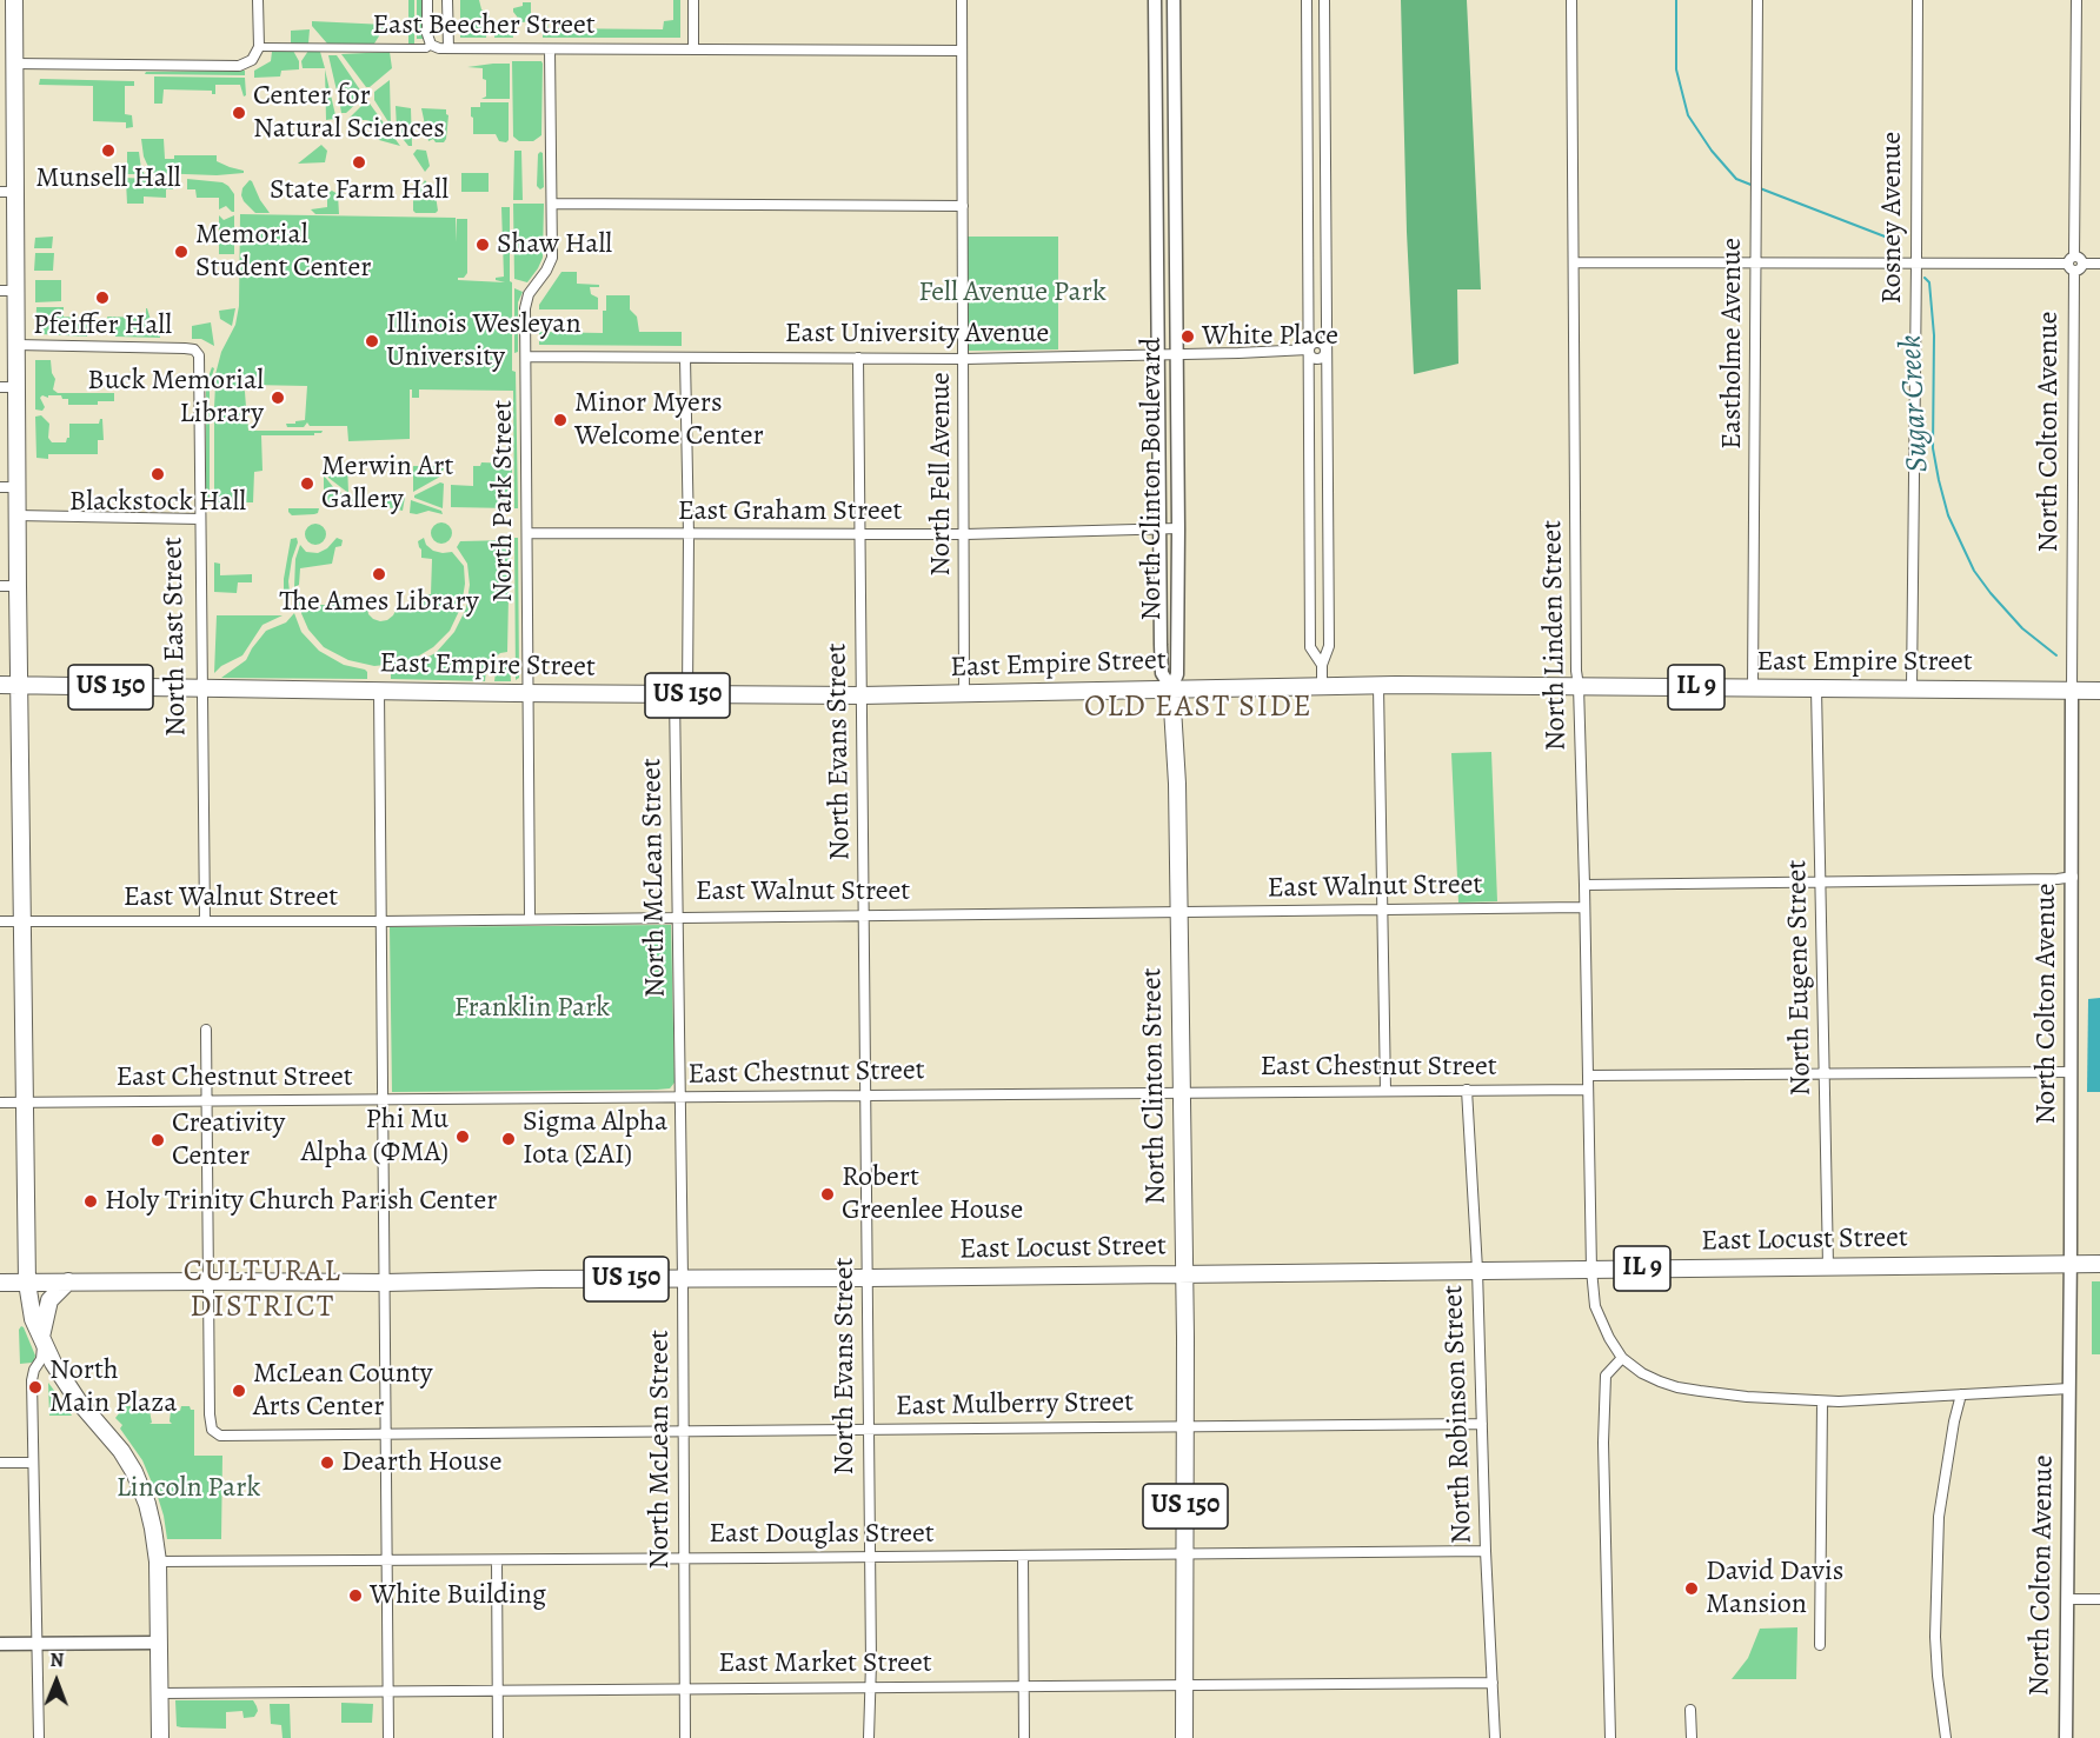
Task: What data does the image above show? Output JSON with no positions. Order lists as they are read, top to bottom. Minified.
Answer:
{"streets":{"main road":["East Empire Street","US 150","IL 9","North Clinton Street","East Locust Street"],"street":["East Beecher Street","Rosney Avenue","East University Avenue","Eastholme Avenue","North Colton Avenue","North Fell Avenue","North Clinton Boulevard","North Park Street","East Graham Street","North Linden Street","North East Street","North Evans Street","North McLean Street","East Walnut Street","North Eugene Street","East Chestnut Street","East Mulberry Street","North Robinson Street","East Douglas Street","East Market Street"]},"crossings":[["East Beecher Street","North Fell Avenue"],["East Beecher Street","North Park Street"],["Rosney Avenue","East Empire Street"],["East University Avenue","North Fell Avenue"],["East University Avenue","North Clinton Boulevard"],["East University Avenue","North Park Street"],["East University Avenue","North Evans Street"],["East University Avenue","North McLean Street"],["Eastholme Avenue","East Empire Street"],["North Colton Avenue","East Empire Street"],["North Colton Avenue","East Locust Street"],["North Fell Avenue","East Graham Street"],["North Fell Avenue","East Empire Street"],["North Clinton Boulevard","East Graham Street"],["North Clinton Boulevard","East Empire Street"],["North Clinton Boulevard","North Clinton Street"],["North Park Street","East Graham Street"],["North Park Street","East Empire Street"],["North Park Street","East Walnut Street"],["East Graham Street","North Evans Street"],["East Graham Street","North McLean Street"],["North Linden Street","East Empire Street"],["North Linden Street","East Walnut Street"],["North Linden Street","East Chestnut Street"],["North Linden Street","East Locust Street"],["North East Street","East Empire Street"],["North East Street","East Walnut Street"],["East Empire Street","US 150"],["East Empire Street","North Evans Street"],["East Empire Street","North McLean Street"],["East Empire Street","North Eugene Street"],["East Empire Street","North Clinton Street"],["US 150","East Locust Street"],["North Evans Street","East Walnut Street"],["North Evans Street","East Chestnut Street"],["North Evans Street","East Locust Street"],["North Evans Street","East Mulberry Street"],["North Evans Street","East Douglas Street"],["North Evans Street","East Market Street"],["North McLean Street","East Walnut Street"],["North McLean Street","East Chestnut Street"],["North McLean Street","East Locust Street"],["North McLean Street","East Mulberry Street"],["North McLean Street","East Douglas Street"],["North McLean Street","East Market Street"],["East Walnut Street","North Clinton Street"],["North Eugene Street","East Locust Street"],["East Chestnut Street","North Clinton Street"],["East Chestnut Street","North Robinson Street"],["North Clinton Street","East Locust Street"],["North Clinton Street","East Mulberry Street"],["North Clinton Street","East Douglas Street"],["North Clinton Street","East Market Street"],["East Locust Street","East Mulberry Street"],["East Locust Street","North Robinson Street"],["East Mulberry Street","North Robinson Street"],["North Robinson Street","East Douglas Street"],["North Robinson Street","East Market Street"]],"districts":["OLD EAST SIDE","CULTURAL DISTRICT"],"water":["Sugar Creek"],"parks":["Fell Avenue Park","Franklin Park","Lincoln Park"],"places":["Center for Natural Sciences","Munsell Hall","State Farm Hall","Shaw Hall","Memorial Student Center","Pfeiffer Hall","White Place","Illinois Wesleyan University","Buck Memorial Library","Minor Myers Welcome Center","Blackstock Hall","Merwin Art Gallery","The Ames Library","Phi Mu Alpha (ΦΜΑ)","Sigma Alpha Iota (ΣΑΙ)","Creativity Center","Robert Greenlee House","Holy Trinity Church Parish Center","North Main Plaza","McLean County Arts Center","Dearth House","David Davis Mansion","White Building"],"north":"top"}
